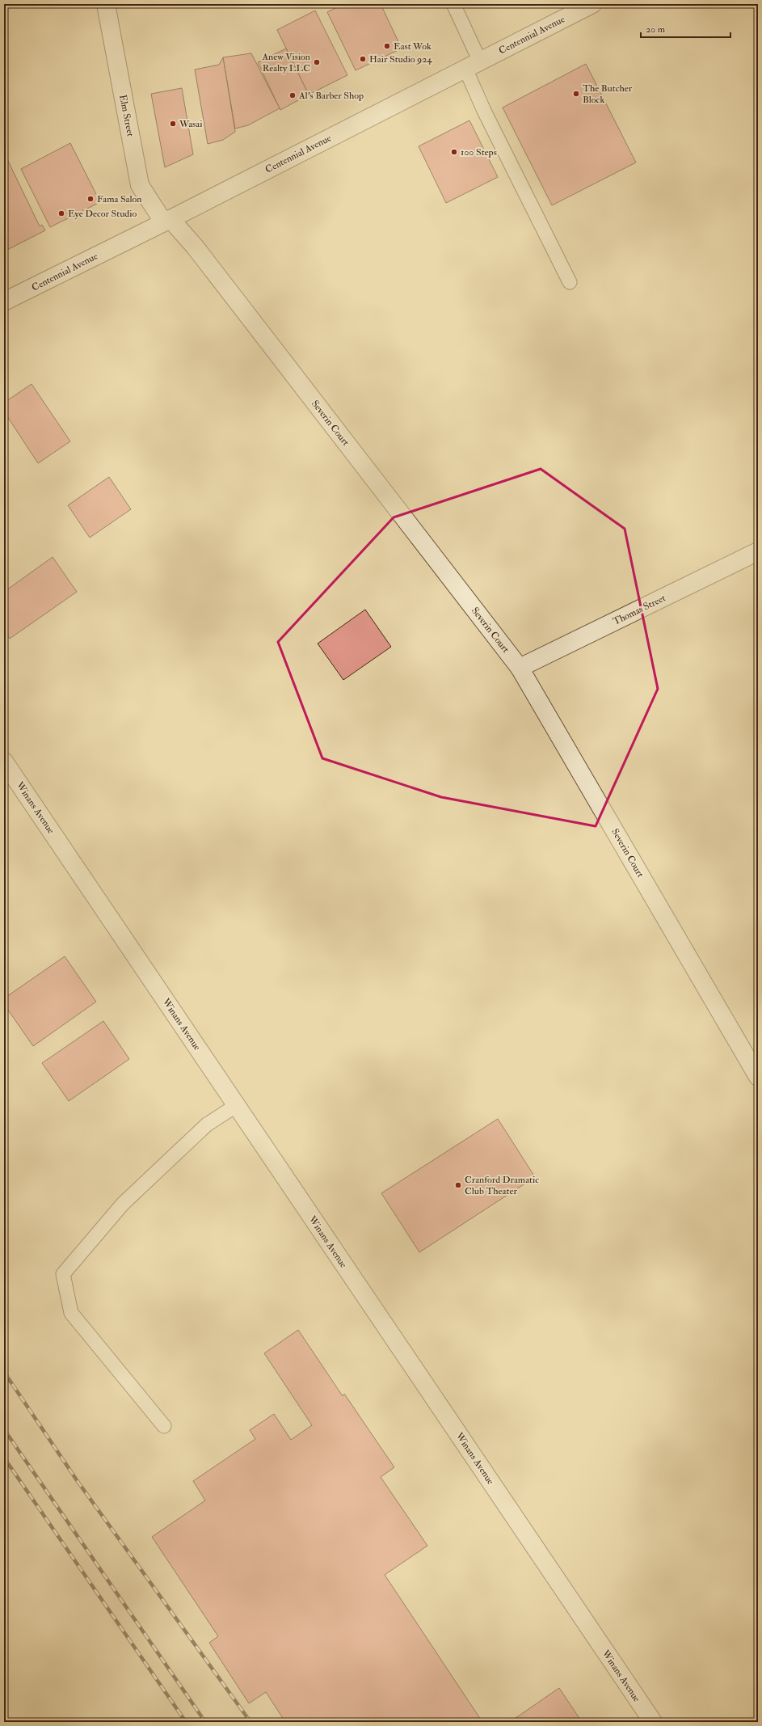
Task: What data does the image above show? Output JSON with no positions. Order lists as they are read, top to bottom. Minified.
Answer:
{"streets":{"street":["Centennial Avenue","Elm Street","Severin Court","Thomas Street","Winans Avenue"]},"crossings":[["Centennial Avenue","Elm Street"],["Centennial Avenue","Severin Court"],["Elm Street","Severin Court"],["Severin Court","Thomas Street"]],"places":["East Wok","Hair Studio 924","Anew Vision Realty LLC","The Butcher Block","Al's Barber Shop","Wasai","100 Steps","Fama Salon","Eye Decor Studio","Cranford Dramatic Club Theater"],"scale_bar":"20 m"}
